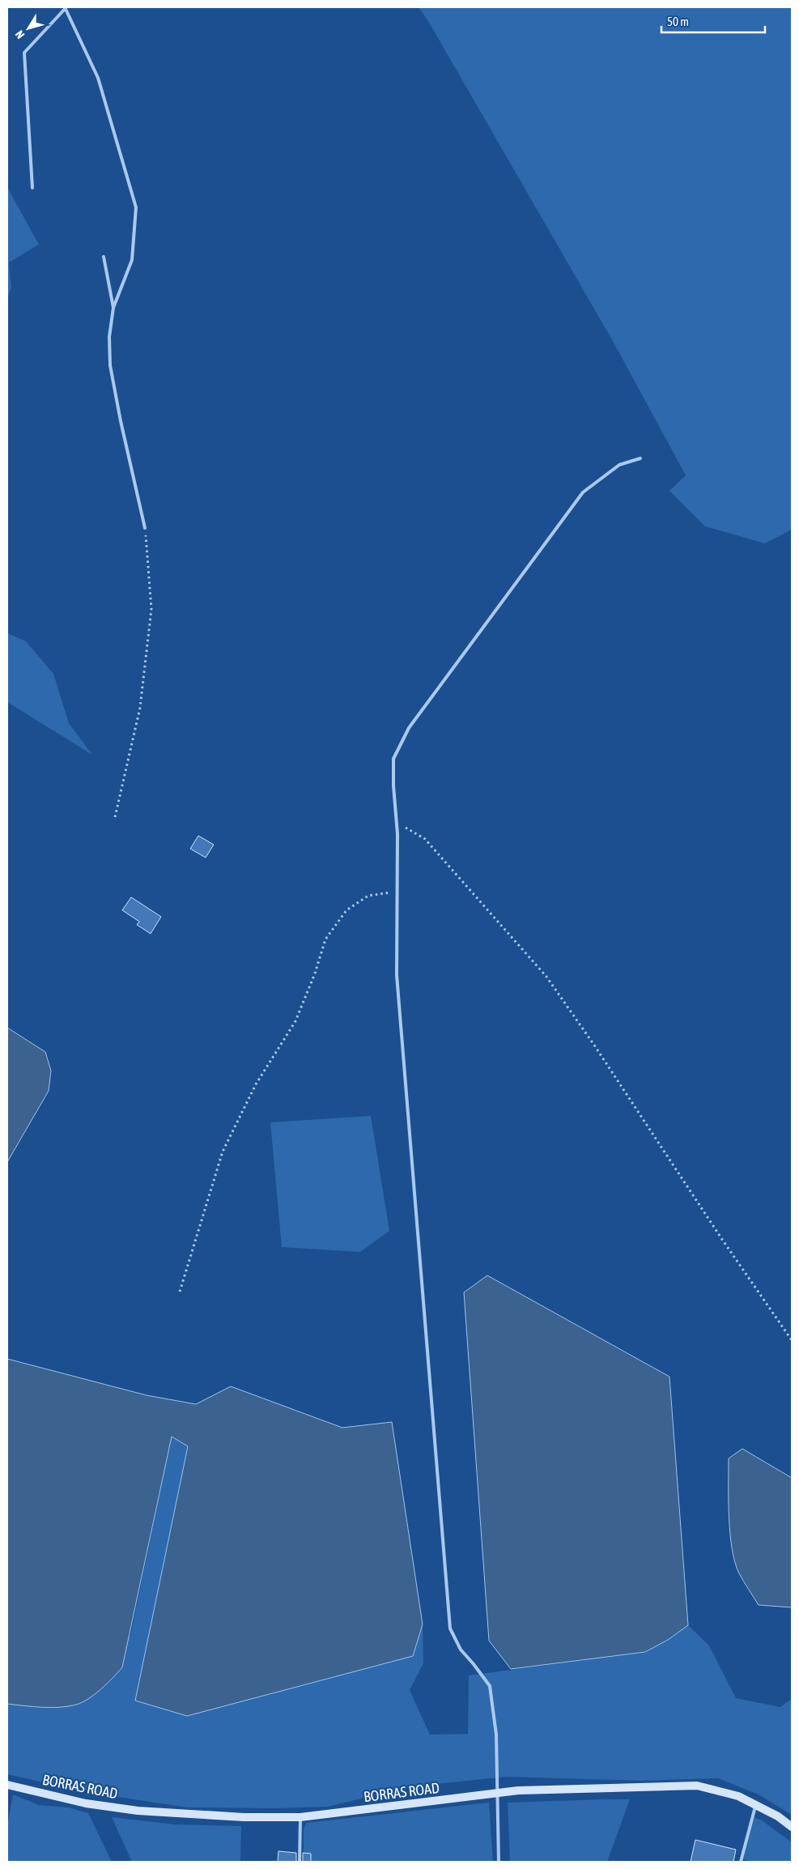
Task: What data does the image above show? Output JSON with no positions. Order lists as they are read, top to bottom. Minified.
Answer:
{"streets":{"street":["BORRAS ROAD"]},"scale_bar":"50 m","north":"bottom left"}
